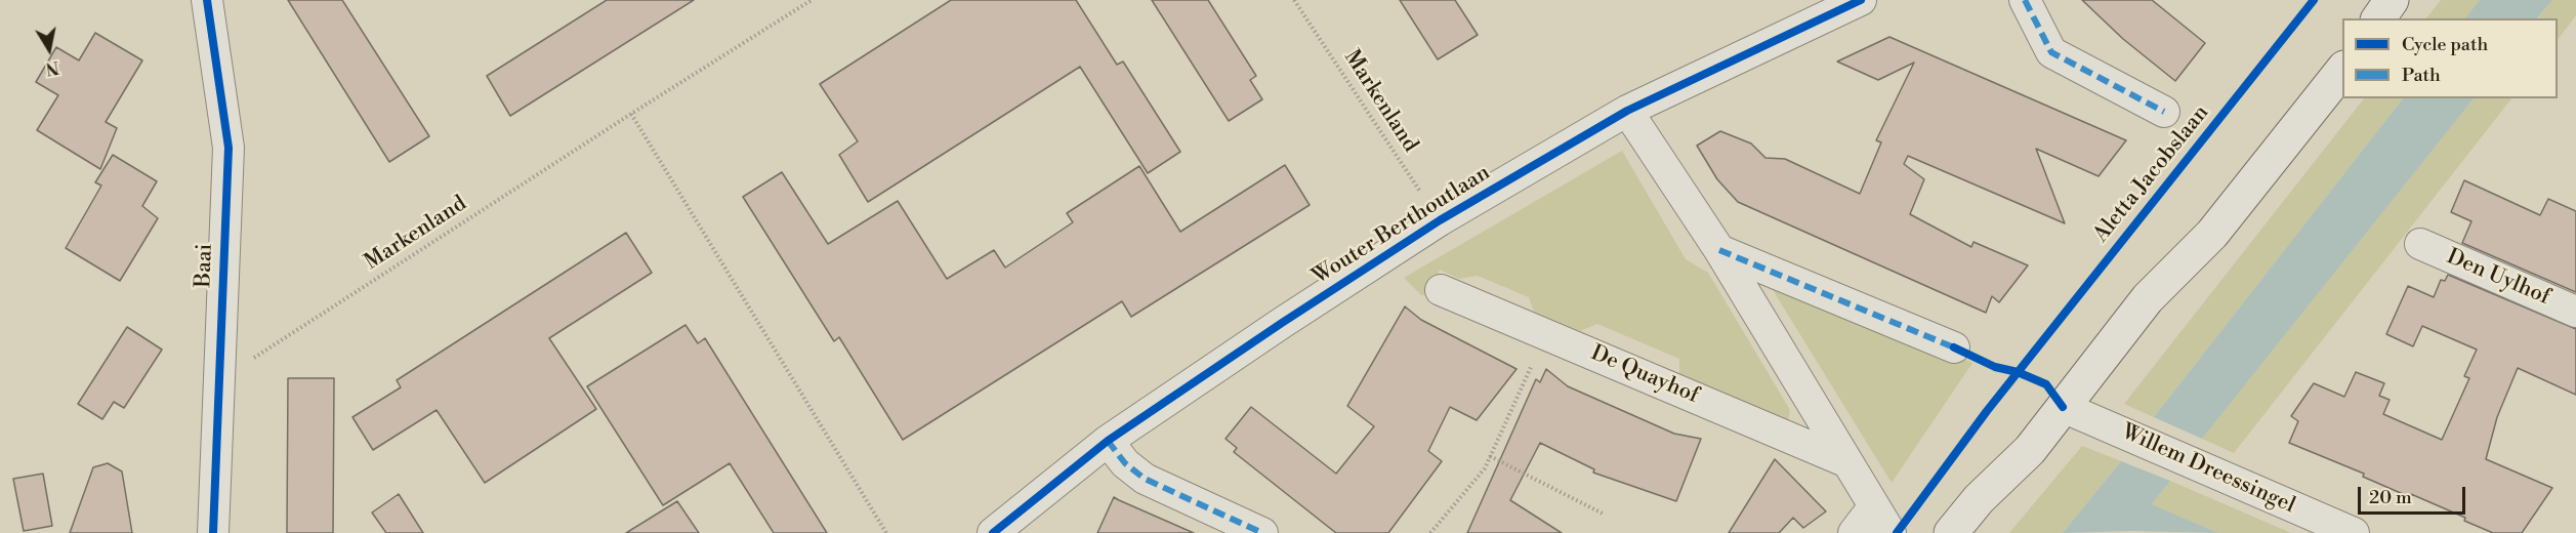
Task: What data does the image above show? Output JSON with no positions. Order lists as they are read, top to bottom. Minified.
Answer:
{"streets":{"street":["Wouter Berthoutlaan","Baai","Den Uylhof","De Quayhof","Willem Dreessingel"],"path":["Markenland"],"cycle path":["Aletta Jacobslaan"]},"crossings":[["Markenland","Wouter Berthoutlaan"],["Markenland","Baai"]],"legend":["Cycle path","Path"],"scale_bar":"20 m","north":"bottom"}
